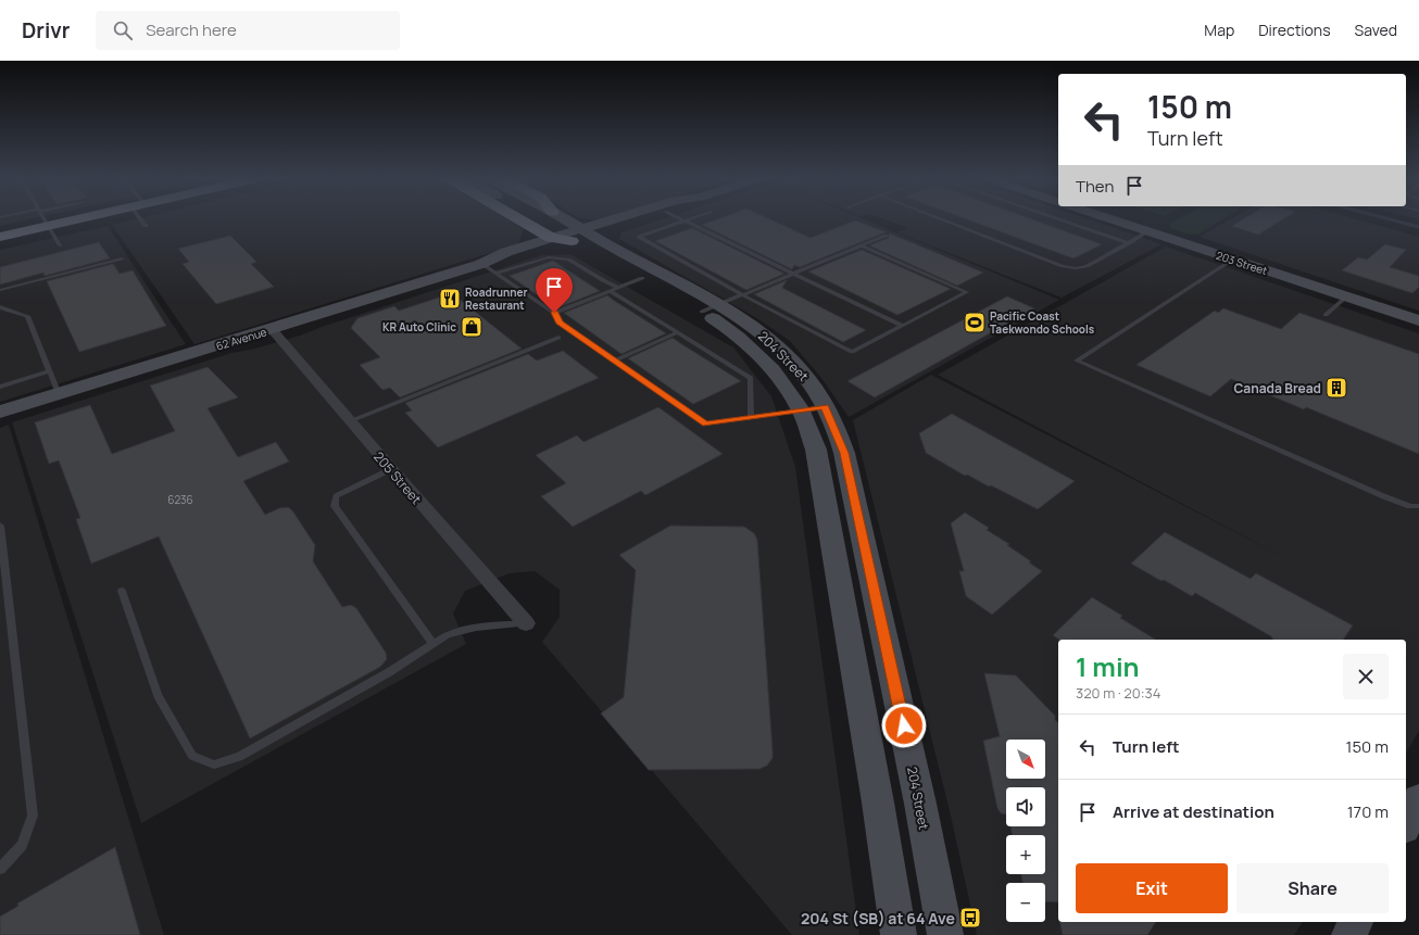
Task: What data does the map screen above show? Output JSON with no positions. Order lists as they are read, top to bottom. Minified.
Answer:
{"streets":{"main road":["203 Street","62 Avenue","204 Street"],"street":["205 Street"]},"crossings":[["62 Avenue","204 Street"],["62 Avenue","205 Street"]],"places":{"restaurant":["Roadrunner Restaurant"],"sports":["Pacific Coast Taekwondo Schools"],"shop":["KR Auto Clinic"],"building":["Canada Bread"],"bus stop":["204 St (SB) at 64 Ave"]},"house_numbers":["6236"],"north":"bottom right","page":{"header":"Drivr","search":"Search here","nav":["Map","Directions","Saved"],"turn":["150 m","Turn left"],"then":"Then","heading":["1 min","320 m · 20:34"],"list":[{"name":"Turn left","value":"150 m"},{"name":"Arrive at destination","value":"170 m"}],"map_buttons":["+","−"],"buttons":["Exit","Share"]}}
